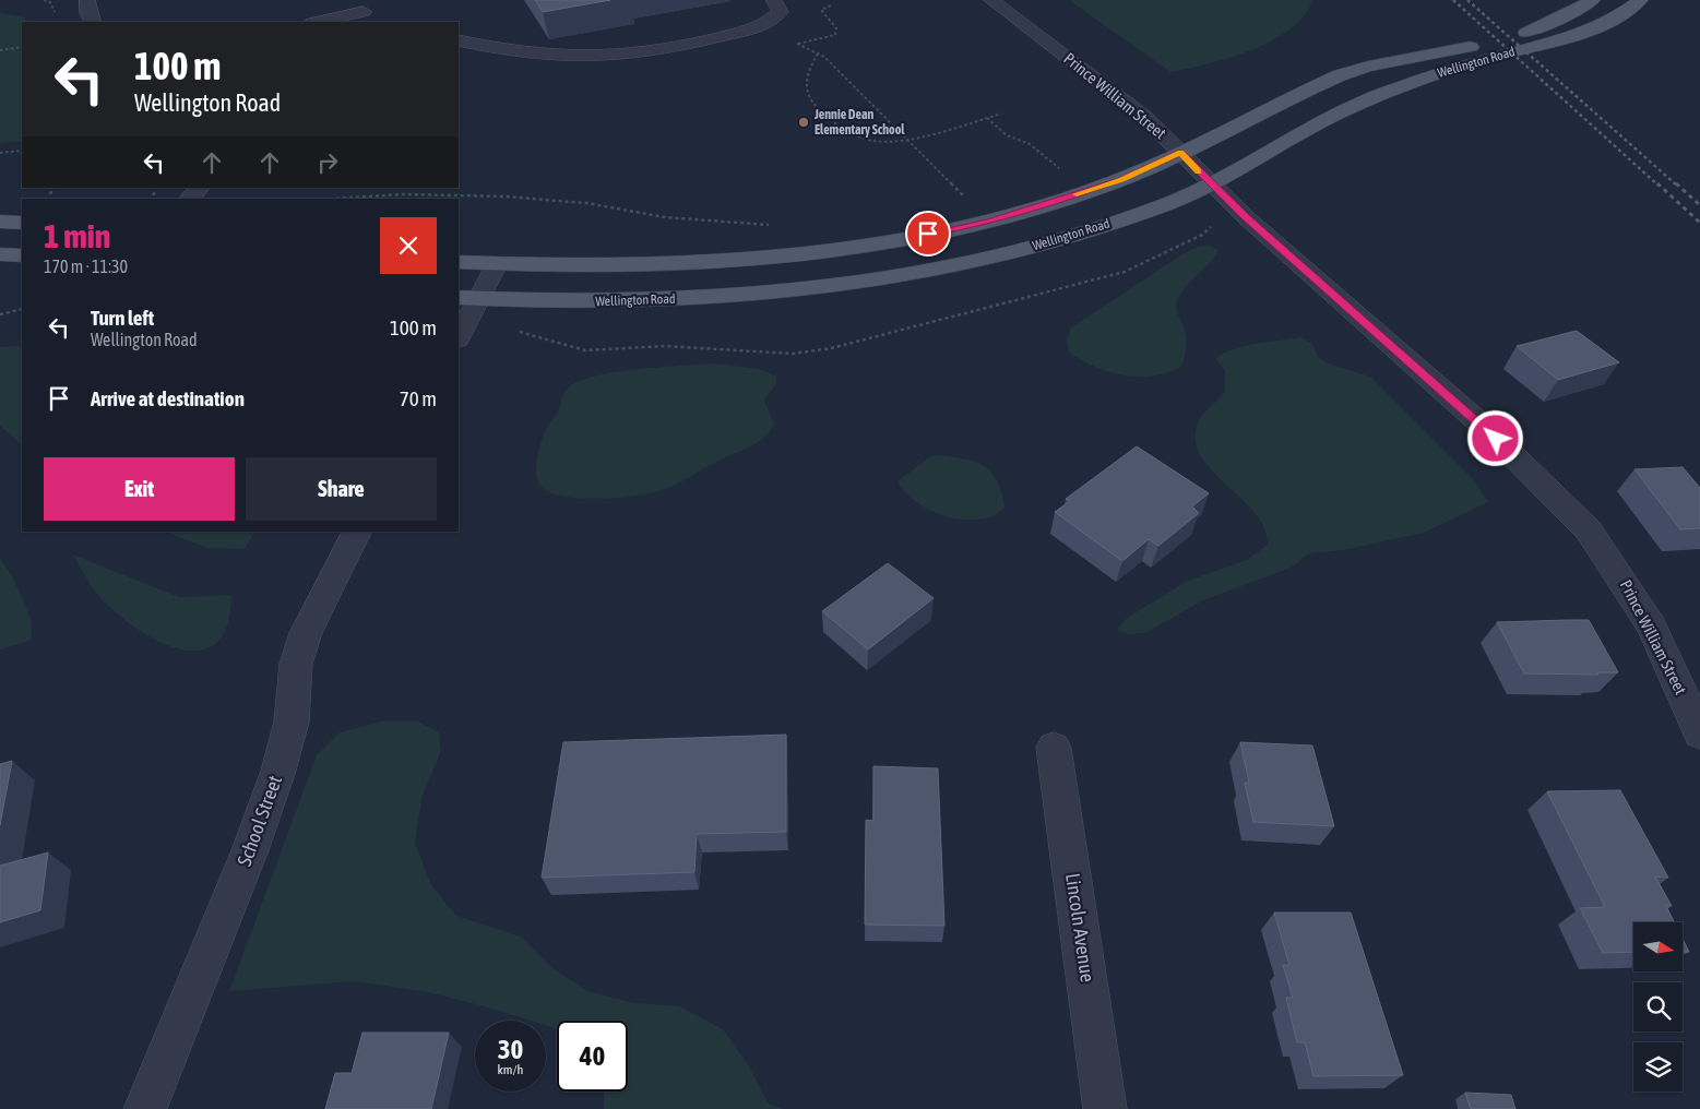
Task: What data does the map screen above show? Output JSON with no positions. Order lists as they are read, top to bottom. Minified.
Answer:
{"streets":{"main road":["Wellington Road"],"street":["Prince William Street","School Street","Lincoln Avenue"]},"crossings":[["Wellington Road","Prince William Street"]],"places":["Jennie Dean Elementary School"],"north":"right","page":{"turn":["100 m","Wellington Road"],"heading":["1 min","170 m · 11:30"],"list":[{"name":"Turn left","note":"Wellington Road","value":"100 m"},{"name":"Arrive at destination","value":"70 m"}],"buttons":["Exit","Share"],"speed":"30 km/h","limit":"40"}}
